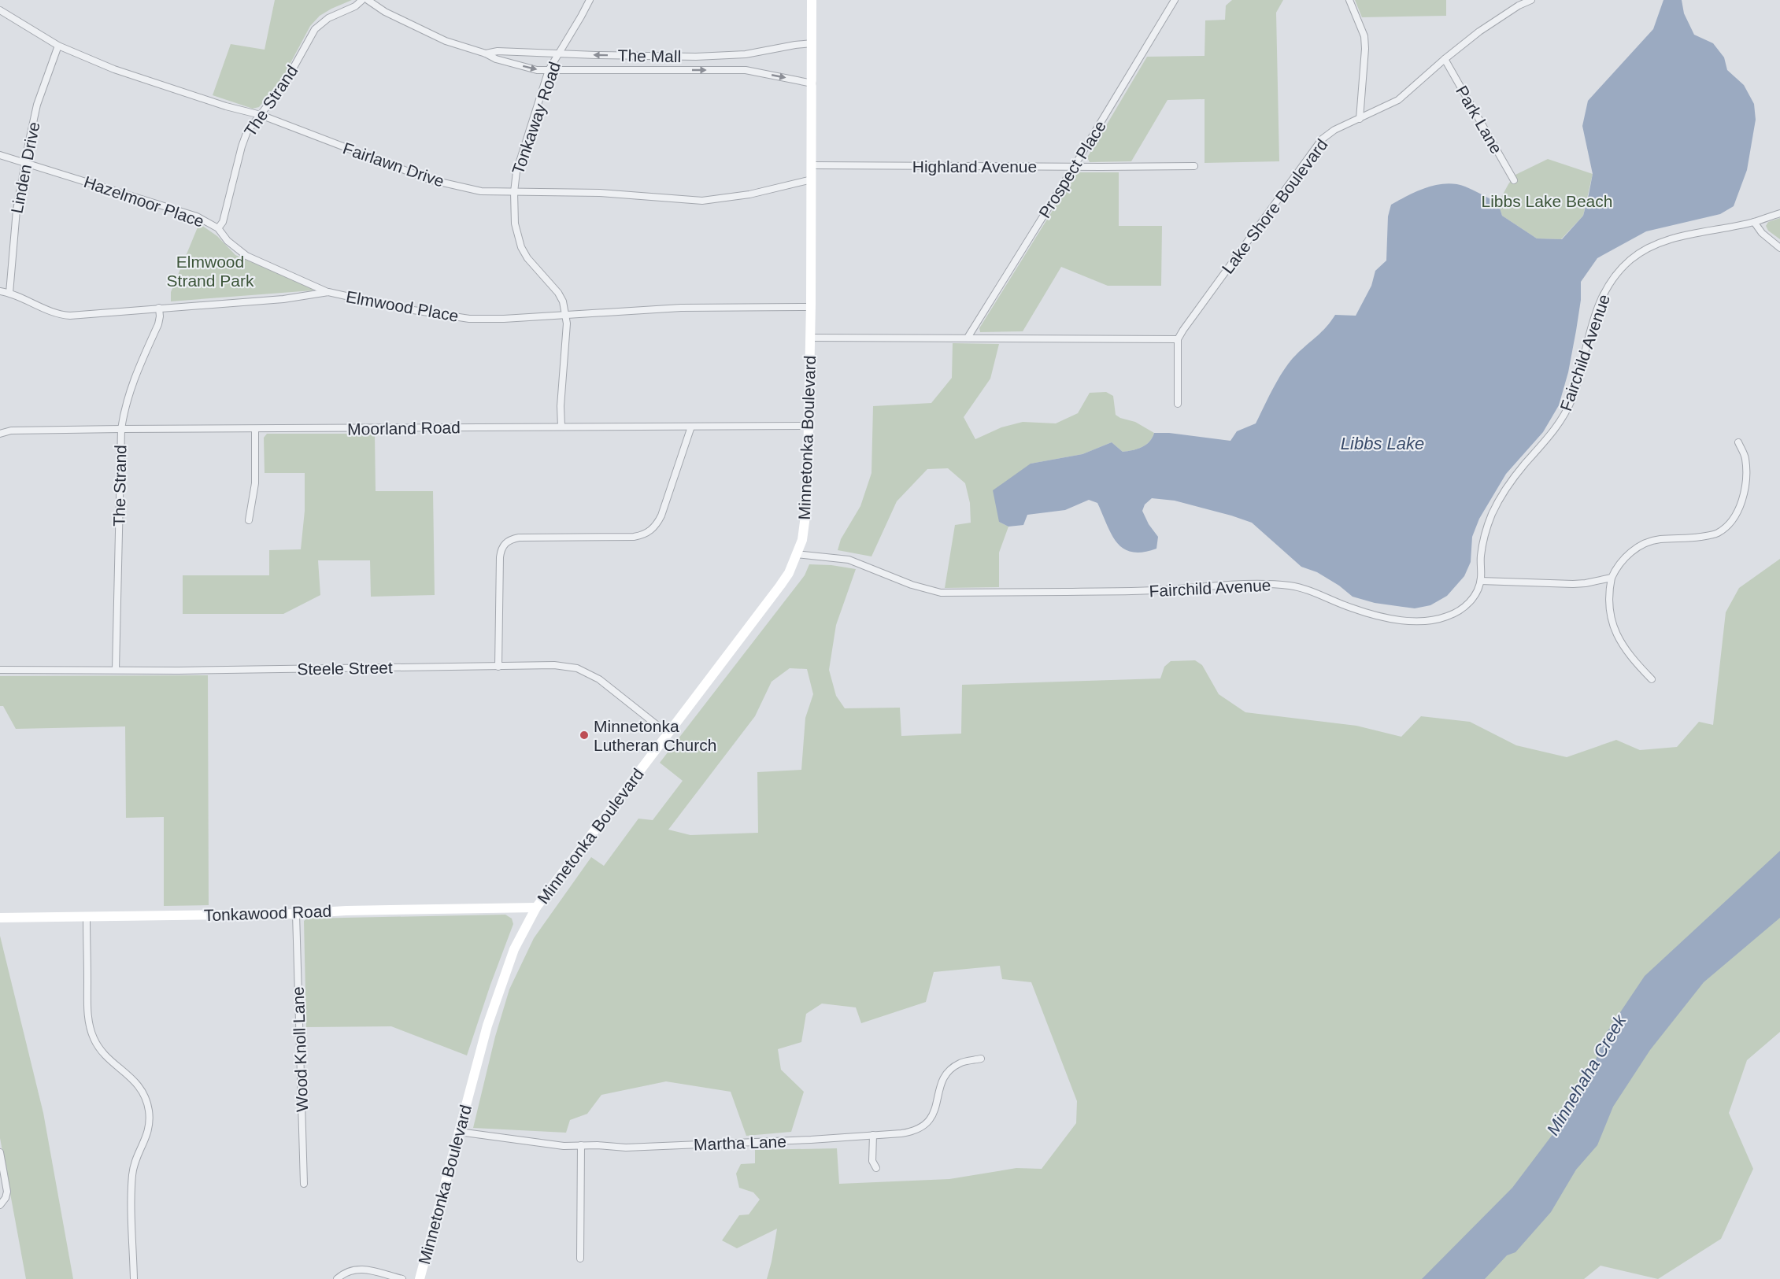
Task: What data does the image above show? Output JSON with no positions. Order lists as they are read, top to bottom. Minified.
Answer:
{"streets":{"main road":["Minnetonka Boulevard","Tonkawood Road"],"street":["The Mall","The Strand","Tonkaway Road","Park Lane","Fairlawn Drive","Highland Avenue","Linden Drive","Prospect Place","Hazelmoor Place","Lake Shore Boulevard","Elmwood Place","Fairchild Avenue","Moorland Road","Steele Street","Wood Knoll Lane","Martha Lane"]},"crossings":[["The Mall","Tonkaway Road"],["The Mall","Minnetonka Boulevard"],["The Strand","Fairlawn Drive"],["The Strand","Hazelmoor Place"],["The Strand","Elmwood Place"],["The Strand","Moorland Road"],["The Strand","Steele Street"],["Tonkaway Road","Fairlawn Drive"],["Tonkaway Road","Elmwood Place"],["Tonkaway Road","Moorland Road"],["Park Lane","Lake Shore Boulevard"],["Fairlawn Drive","Linden Drive"],["Fairlawn Drive","Minnetonka Boulevard"],["Highland Avenue","Prospect Place"],["Highland Avenue","Minnetonka Boulevard"],["Linden Drive","Hazelmoor Place"],["Linden Drive","Elmwood Place"],["Hazelmoor Place","Elmwood Place"],["Elmwood Place","Minnetonka Boulevard"],["Fairchild Avenue","Minnetonka Boulevard"],["Moorland Road","Minnetonka Boulevard"],["Minnetonka Boulevard","Steele Street"],["Minnetonka Boulevard","Tonkawood Road"],["Minnetonka Boulevard","Martha Lane"],["Tonkawood Road","Wood Knoll Lane"]],"water":["Libbs Lake","Minnehaha Creek"],"parks":["Libbs Lake Beach","Elmwood Strand Park"],"places":["Minnetonka Lutheran Church"]}
